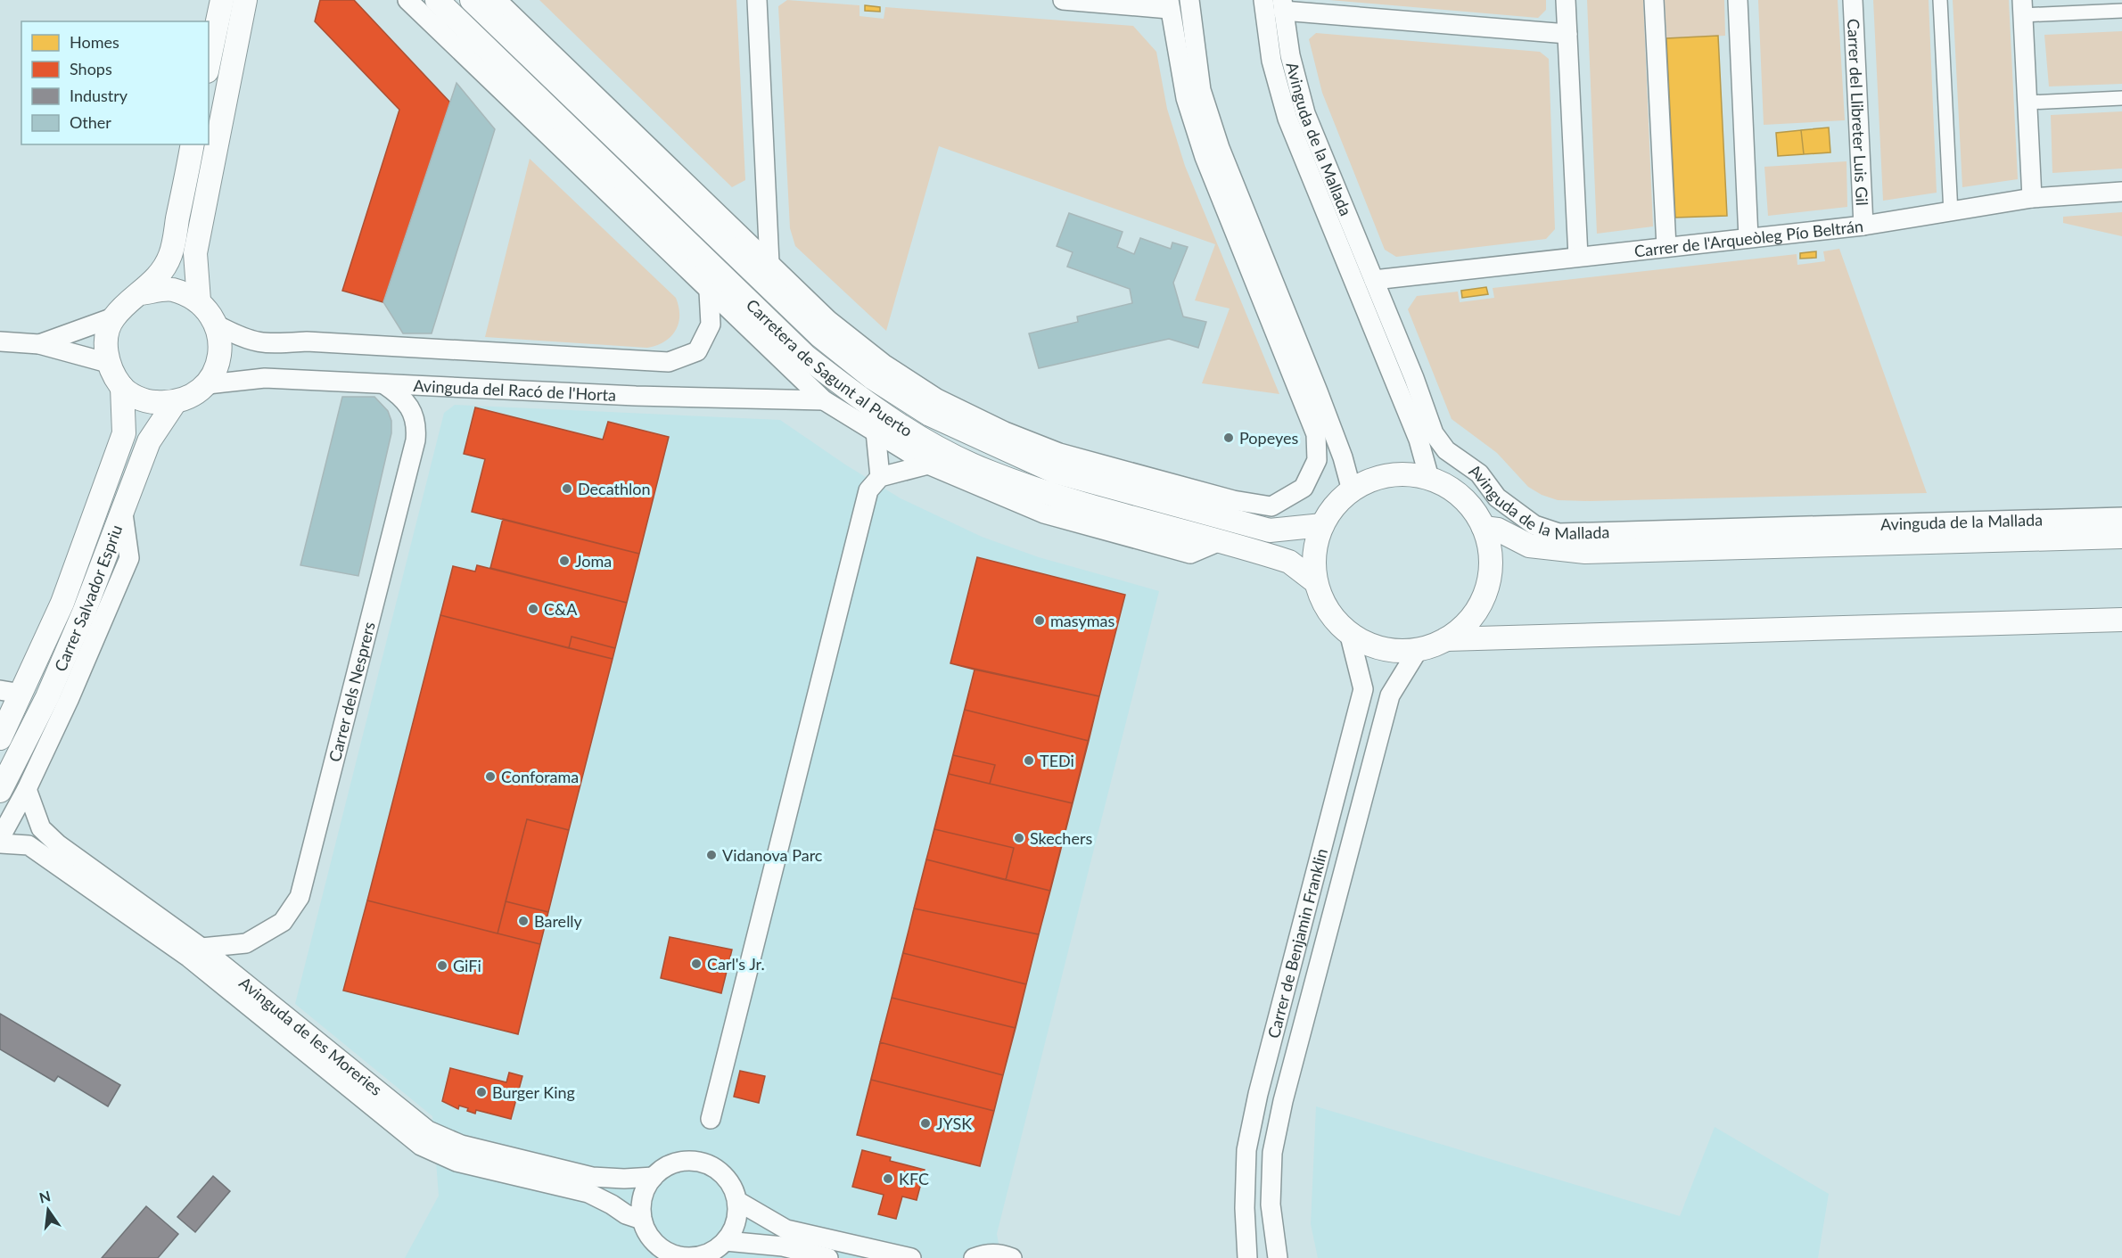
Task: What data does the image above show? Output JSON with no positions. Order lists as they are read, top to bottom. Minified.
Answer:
{"streets":{"street":["Carrer del Llibreter Luis Gil","Avinguda de la Mallada","Carrer de l'Arqueòleg Pío Beltrán","Carretera de Sagunt al Puerto","Avinguda del Racó de l'Horta","Carrer Salvador Espriu","Carrer dels Nesprers","Carrer de Benjamin Franklin","Avinguda de les Moreries"]},"crossings":[["Carrer del Llibreter Luis Gil","Carrer de l'Arqueòleg Pío Beltrán"],["Avinguda de la Mallada","Carrer de l'Arqueòleg Pío Beltrán"],["Avinguda de la Mallada","Carretera de Sagunt al Puerto"],["Avinguda de la Mallada","Carrer de Benjamin Franklin"],["Carretera de Sagunt al Puerto","Carrer de Benjamin Franklin"],["Avinguda del Racó de l'Horta","Carrer Salvador Espriu"],["Avinguda del Racó de l'Horta","Carrer dels Nesprers"],["Carrer dels Nesprers","Avinguda de les Moreries"]],"places":["Popeyes","Decathlon","Joma","C&A","masymas","TEDi","Conforama","Skechers","Vidanova Parc","Barelly","Carl's Jr.","GiFi","Burger King","JYSK","KFC"],"legend":["Homes","Shops","Industry","Other"],"north":"top"}
